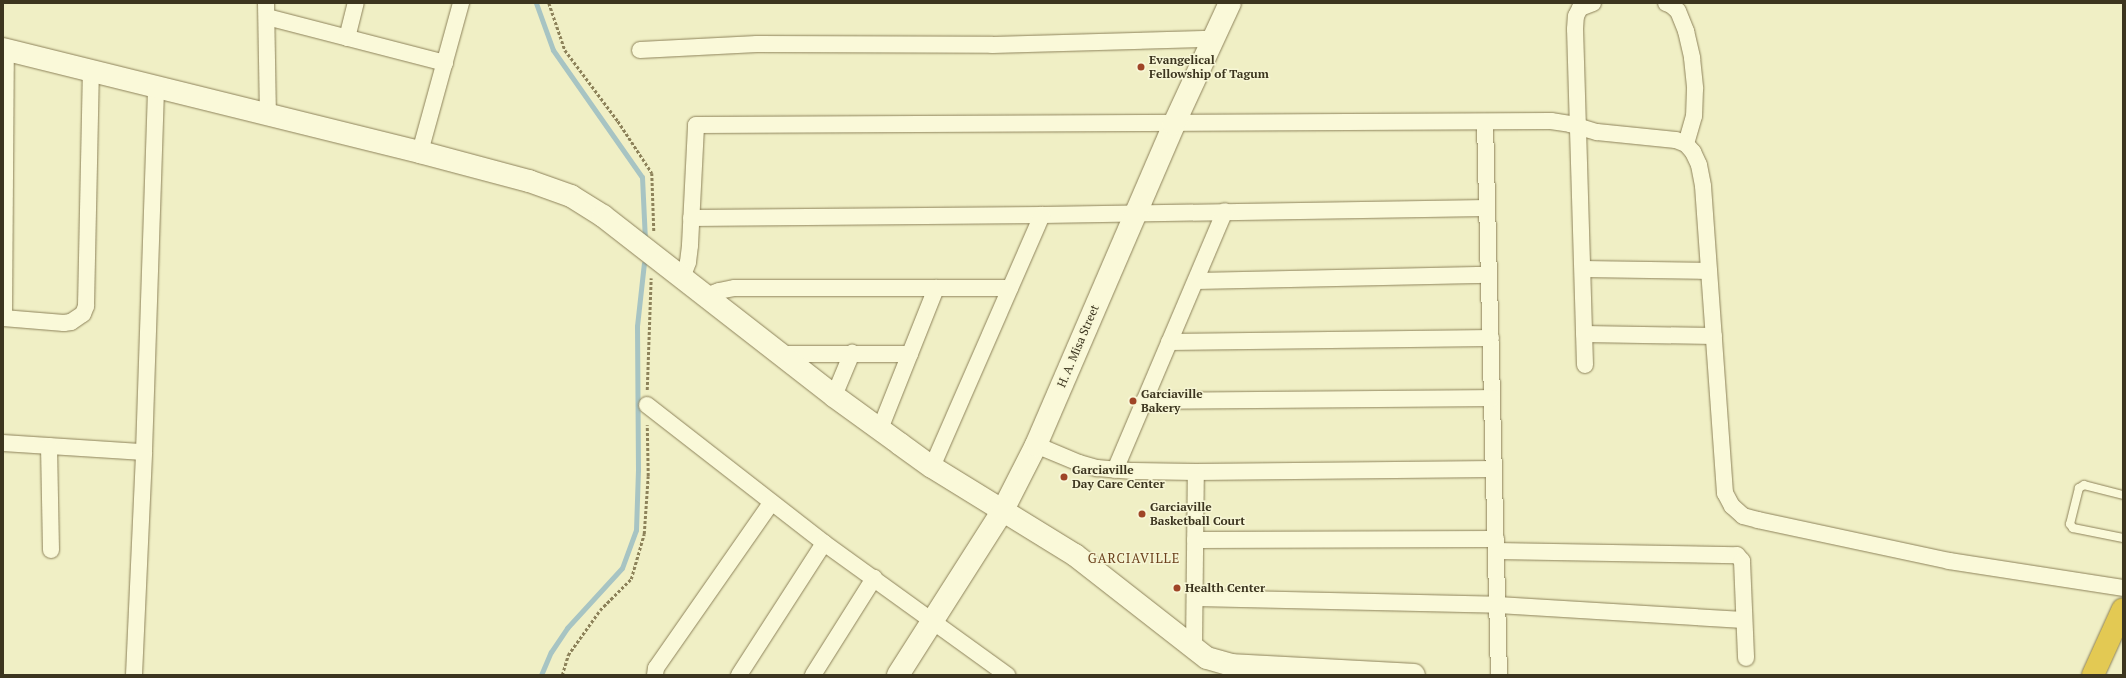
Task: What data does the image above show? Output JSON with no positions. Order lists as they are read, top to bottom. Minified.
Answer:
{"streets":{"street":["H. A. Misa Street"]},"districts":["GARCIAVILLE"],"places":["Evangelical Fellowship of Tagum","Garciaville Bakery","Garciaville Day Care Center","Garciaville Basketball Court","Health Center"]}
